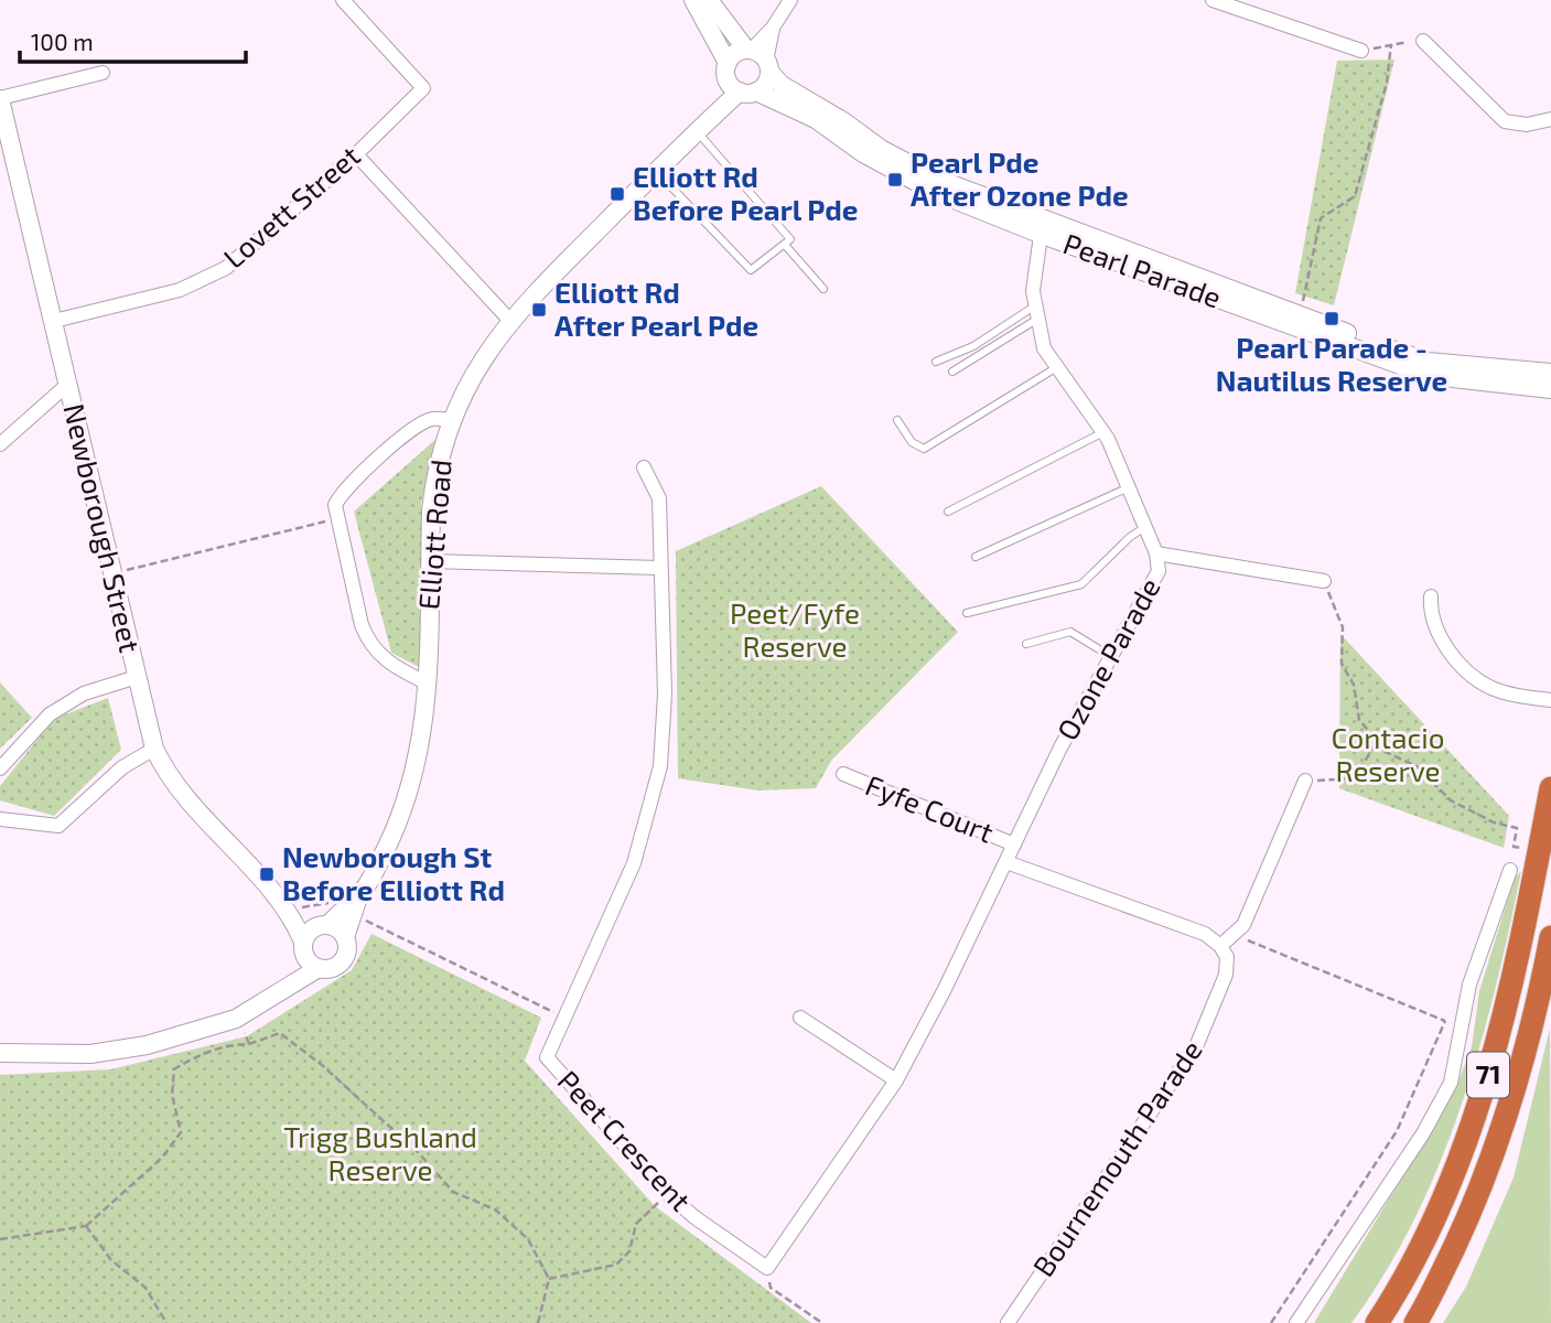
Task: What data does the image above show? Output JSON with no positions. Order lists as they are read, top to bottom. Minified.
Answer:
{"streets":{"highway":["71"],"street":["Lovett Street","Pearl Parade","Newborough Street","Elliott Road","Ozone Parade","Fyfe Court","Peet Crescent","Bournemouth Parade"]},"crossings":[["Lovett Street","Newborough Street"],["Pearl Parade","Elliott Road"],["Pearl Parade","Ozone Parade"],["Newborough Street","Elliott Road"],["Ozone Parade","Fyfe Court"]],"parks":["Peet/Fyfe Reserve","Contacio Reserve","Trigg Bushland Reserve"],"places":{"transit":["Pearl Pde After Ozone Pde","Elliott Rd Before Pearl Pde","Elliott Rd After Pearl Pde","Pearl Parade - Nautilus Reserve","Newborough St Before Elliott Rd"]},"scale_bar":"100 m"}
